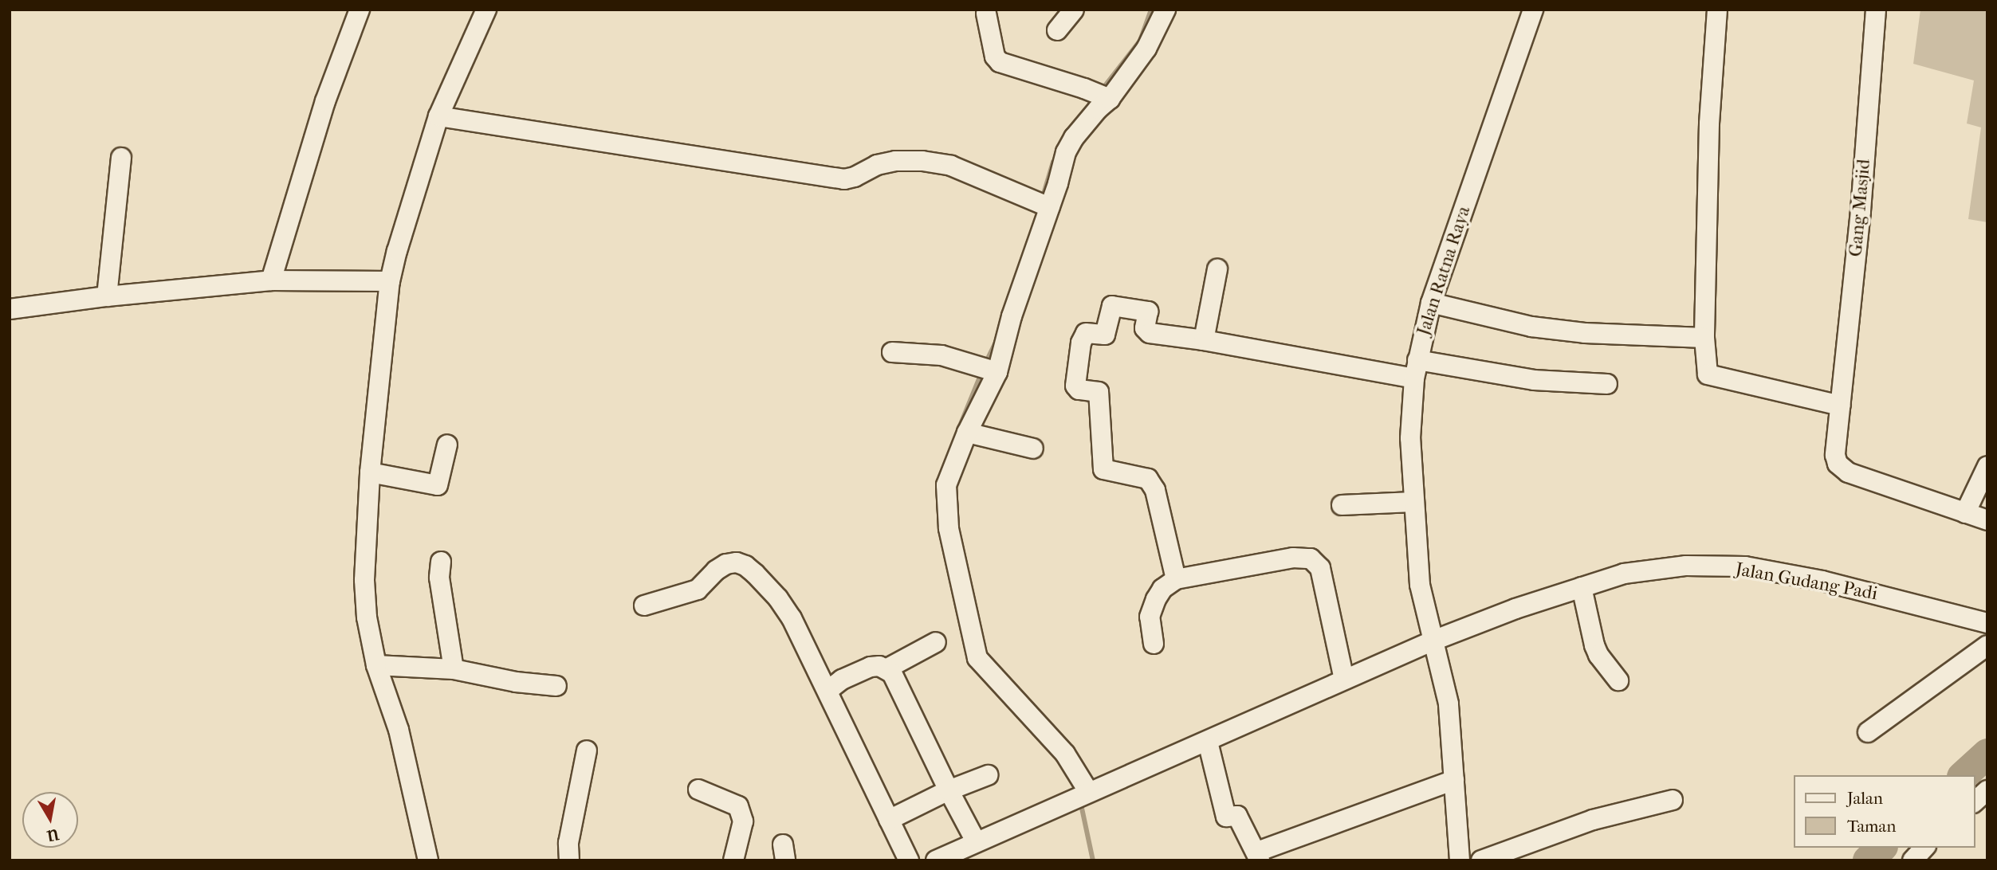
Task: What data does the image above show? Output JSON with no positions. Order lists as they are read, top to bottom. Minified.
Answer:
{"streets":{"street":["Gang Masjid","Jalan Ratna Raya","Jalan Gudang Padi"]},"crossings":[["Jalan Ratna Raya","Jalan Gudang Padi"]],"legend":["Jalan","Taman"],"north":"bottom"}
